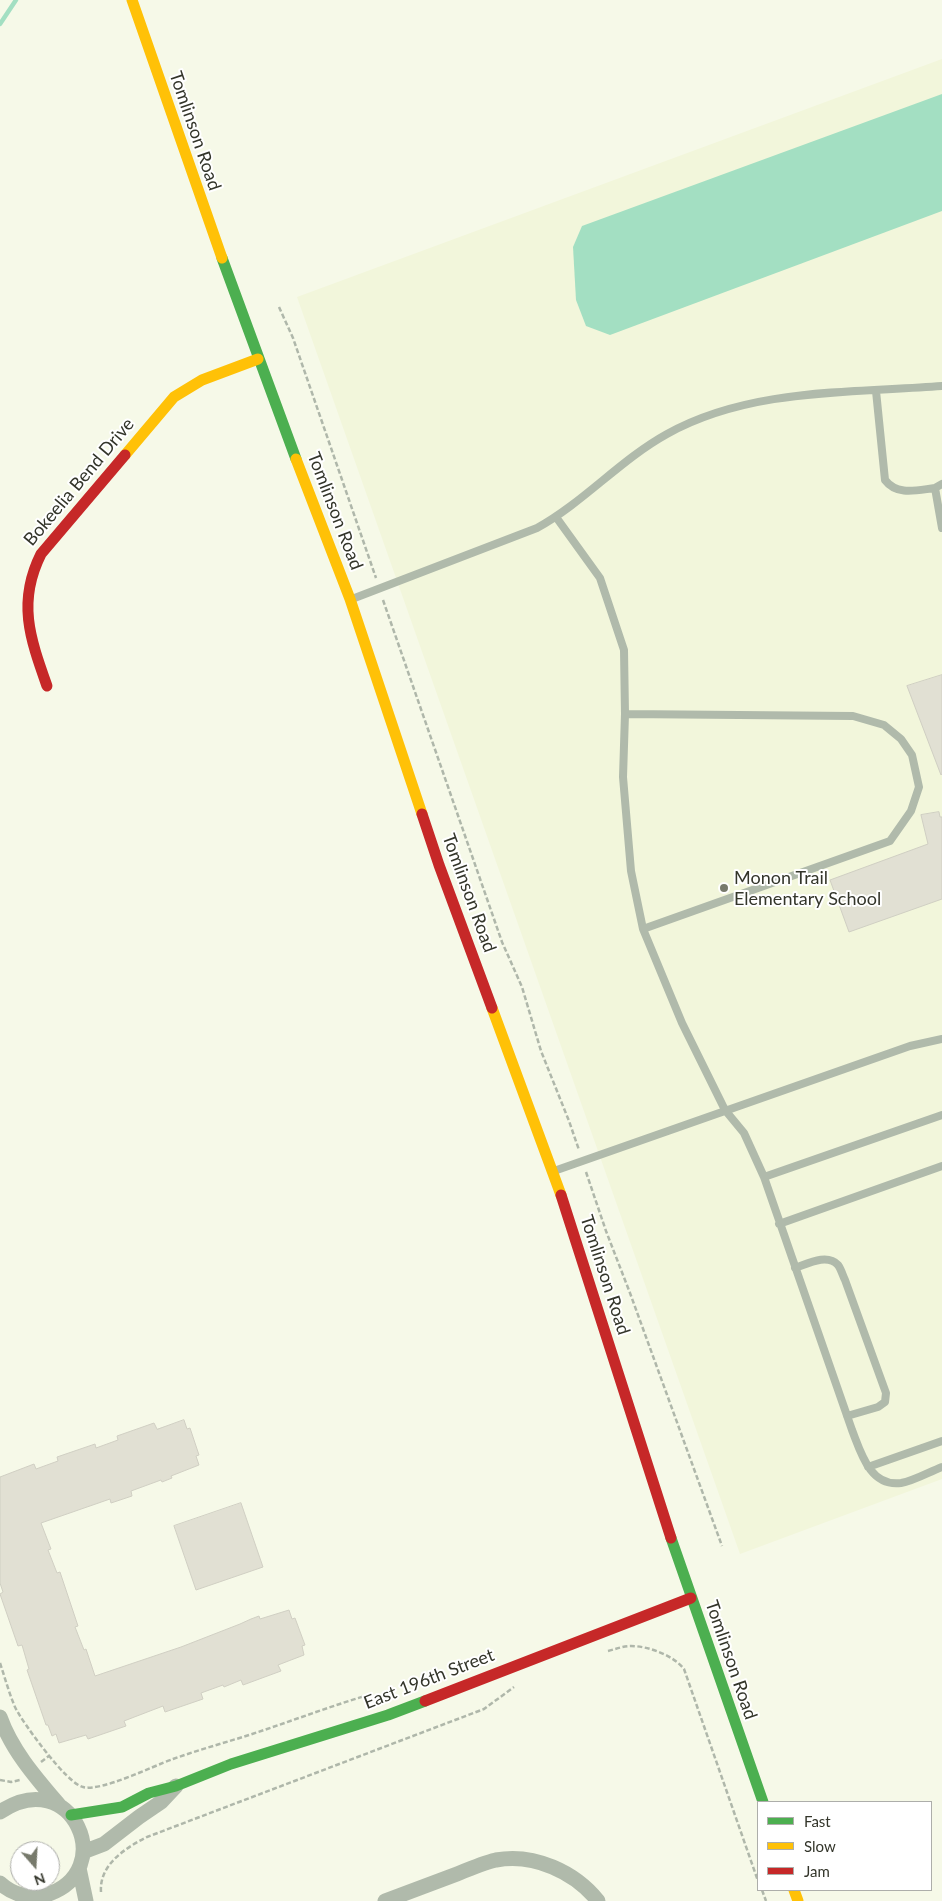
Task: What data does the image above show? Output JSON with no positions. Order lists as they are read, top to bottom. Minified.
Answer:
{"streets":{"street":["Tomlinson Road","Bokeelia Bend Drive","East 196th Street"]},"crossings":[["Tomlinson Road","Bokeelia Bend Drive"],["Tomlinson Road","East 196th Street"]],"places":["Monon Trail Elementary School"],"legend":["Fast","Slow","Jam"],"north":"bottom"}
